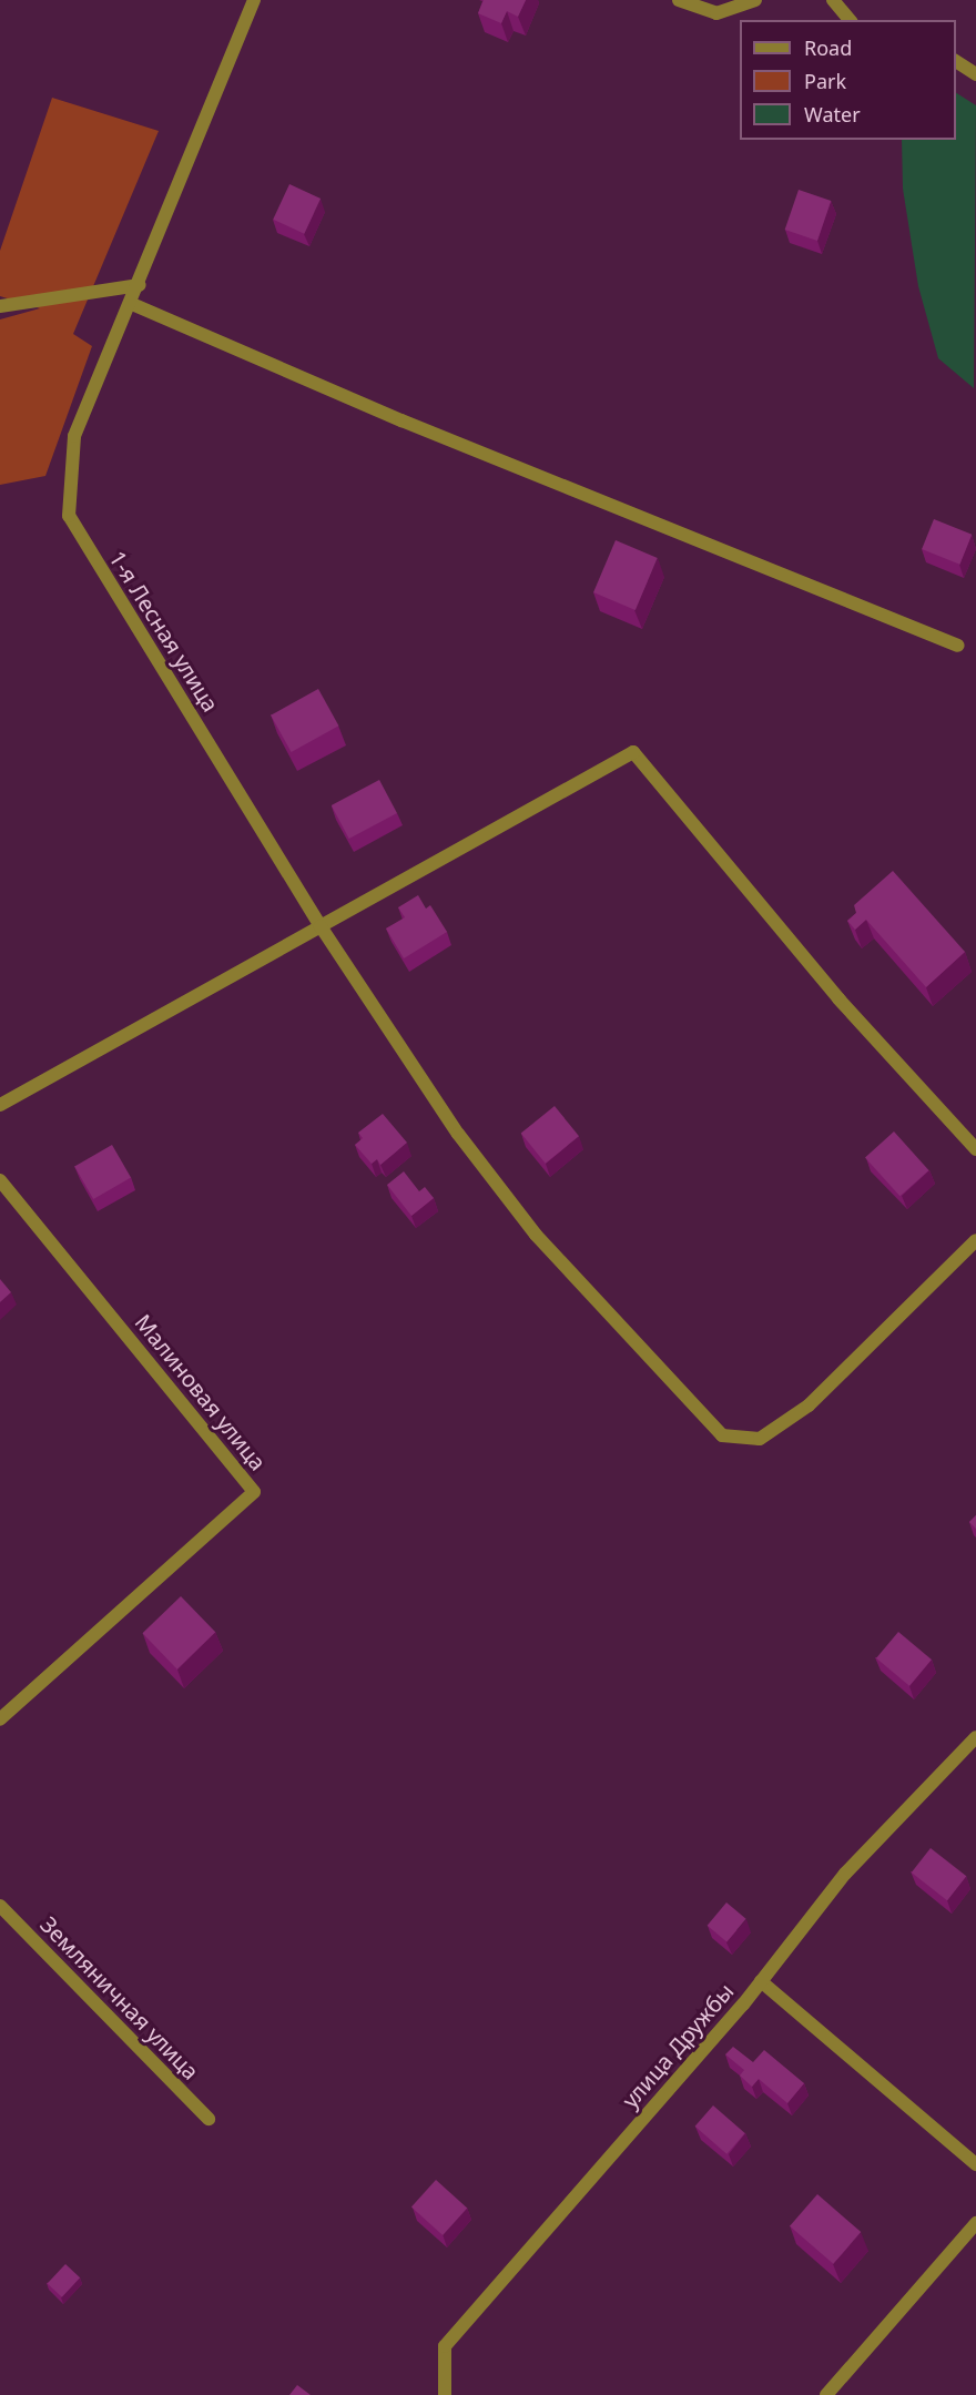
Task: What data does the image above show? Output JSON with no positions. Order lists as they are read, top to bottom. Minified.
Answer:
{"streets":{"street":["1-я Лесная улица","Малиновая улица","Земляничная улица","улица Дружбы"]},"legend":["Road","Park","Water"]}
